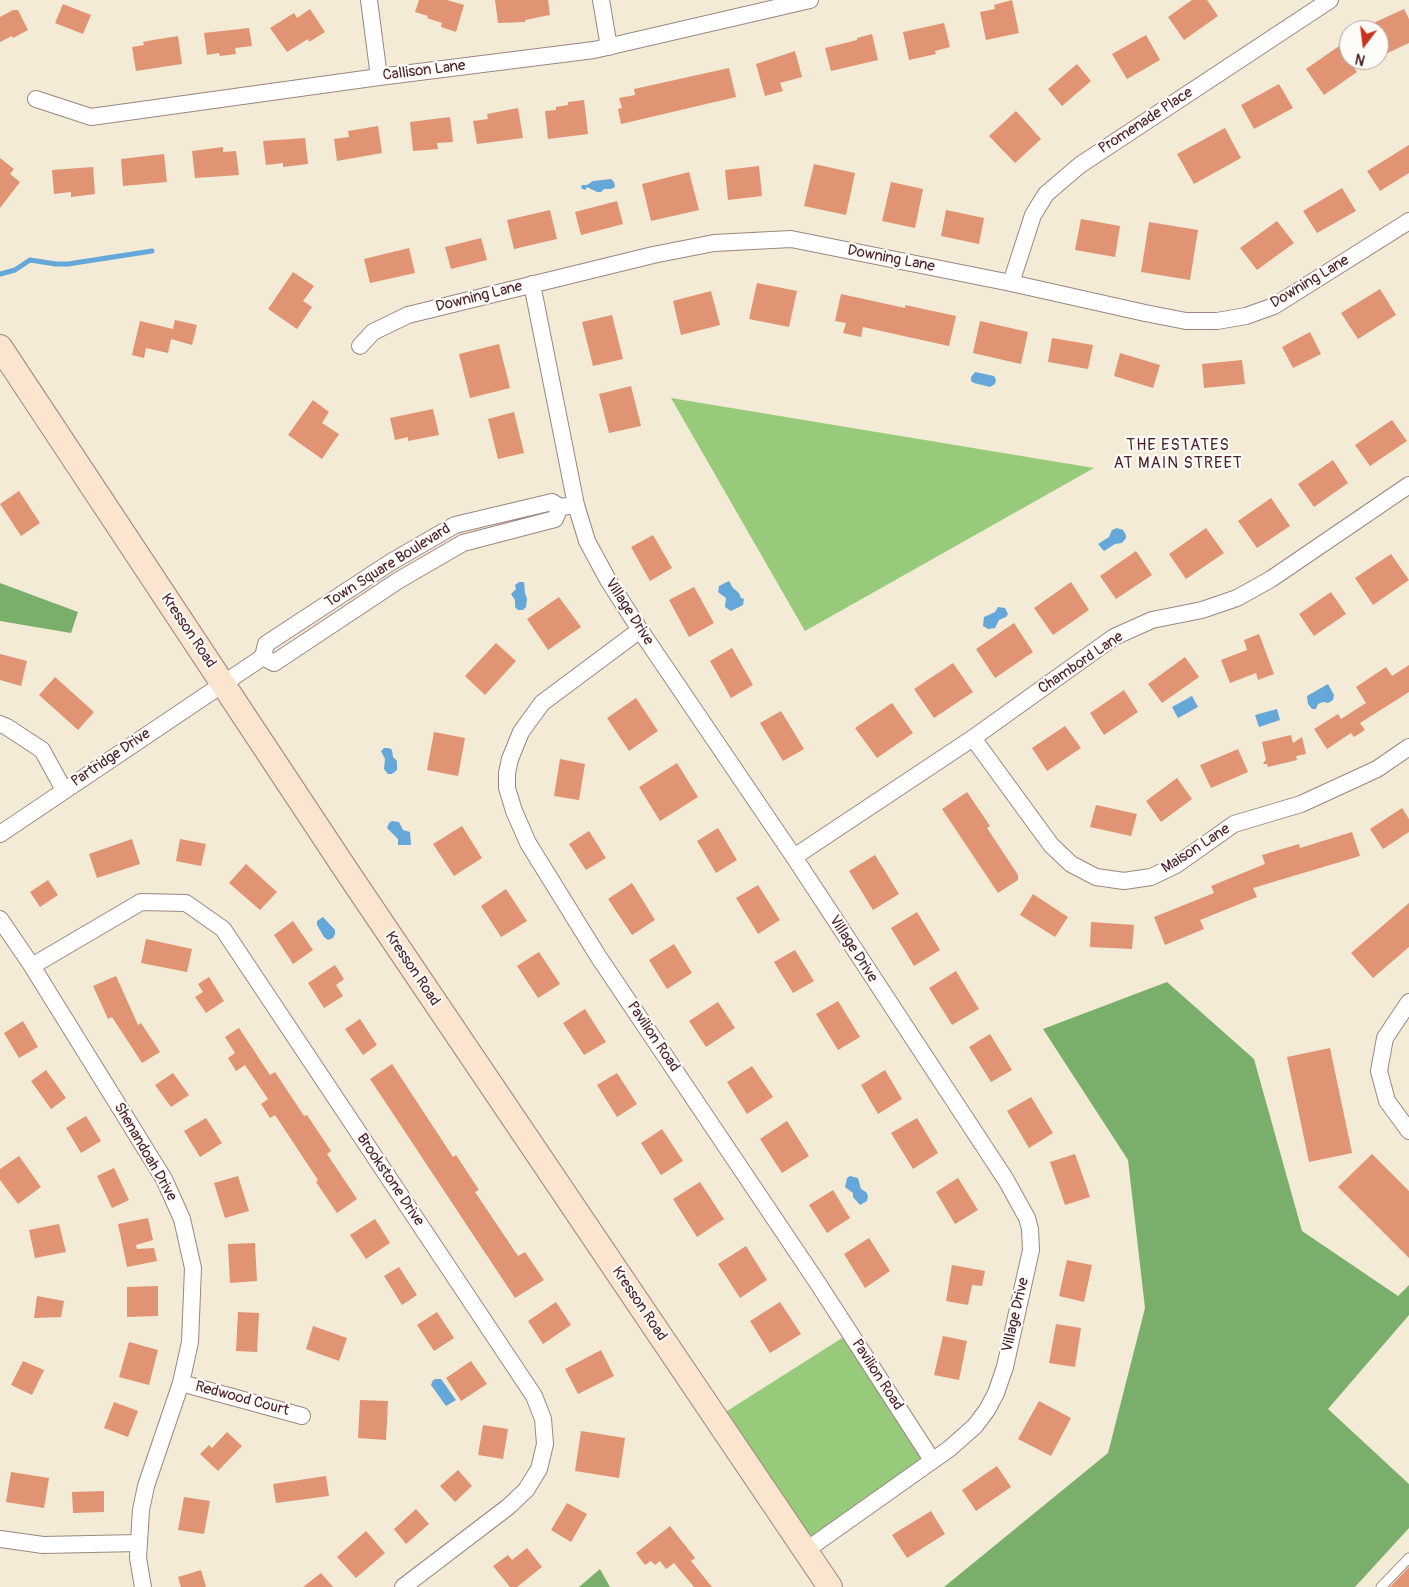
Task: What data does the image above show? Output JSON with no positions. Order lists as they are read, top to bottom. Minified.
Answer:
{"streets":{"main road":["Kresson Road"],"street":["Callison Lane","Promenade Place","Downing Lane","Town Square Boulevard","Village Drive","Chambord Lane","Partridge Drive","Maison Lane","Pavilion Road","Shenandoah Drive","Brookstone Drive","Redwood Court"]},"crossings":[["Promenade Place","Downing Lane"],["Downing Lane","Village Drive"],["Town Square Boulevard","Village Drive"],["Town Square Boulevard","Kresson Road"],["Town Square Boulevard","Partridge Drive"],["Village Drive","Kresson Road"],["Village Drive","Chambord Lane"],["Village Drive","Pavilion Road"],["Kresson Road","Partridge Drive"],["Chambord Lane","Maison Lane"],["Shenandoah Drive","Brookstone Drive"],["Shenandoah Drive","Redwood Court"]],"districts":["THE ESTATES AT MAIN STREET"],"north":"bottom"}
